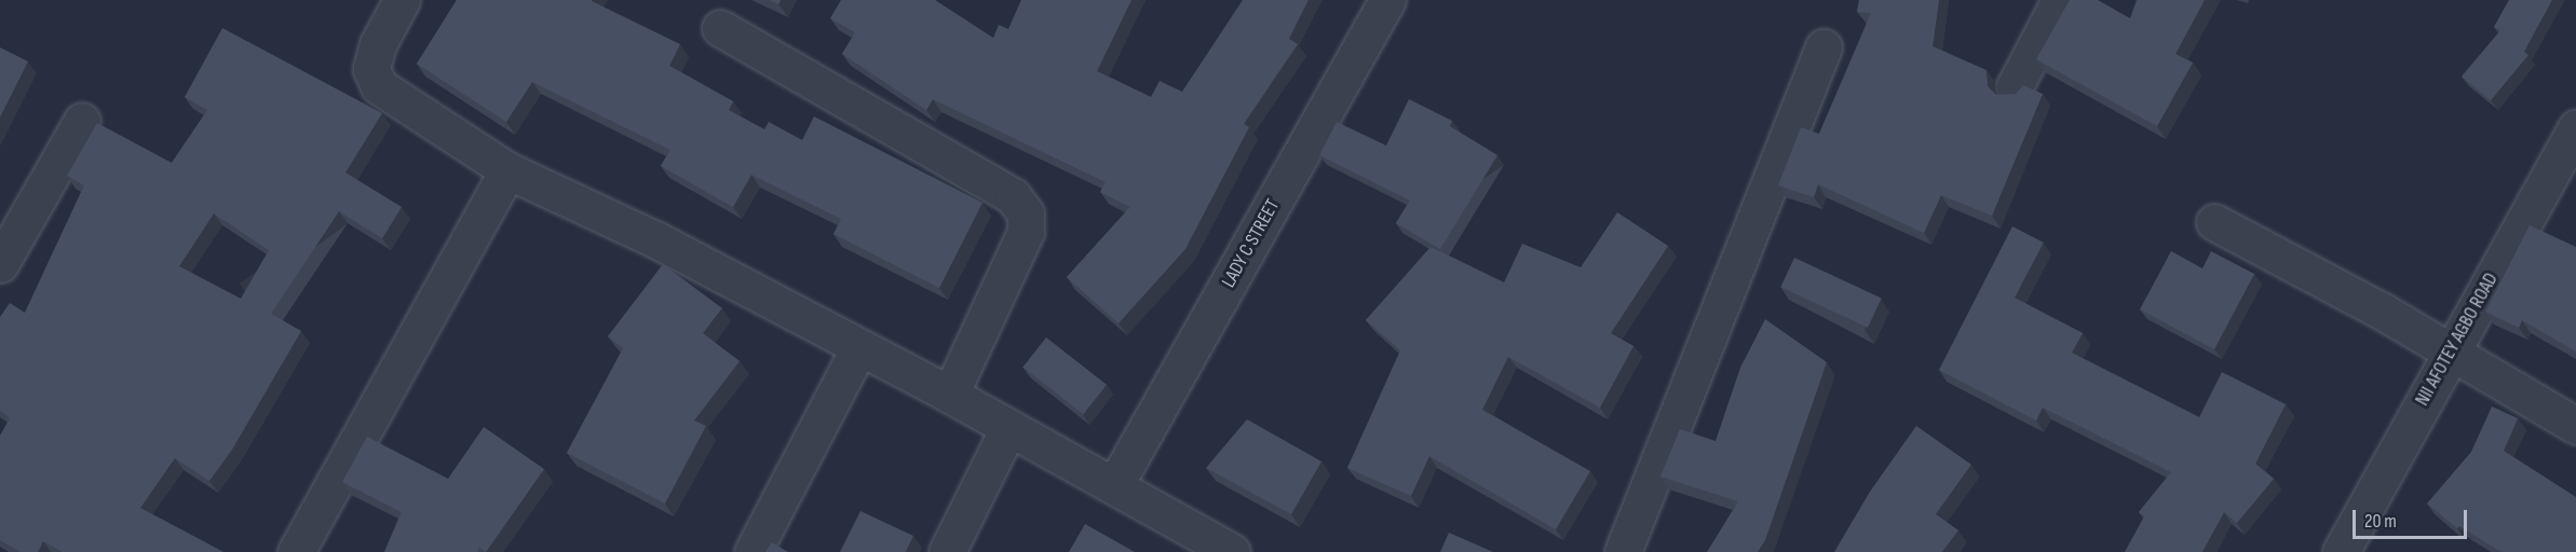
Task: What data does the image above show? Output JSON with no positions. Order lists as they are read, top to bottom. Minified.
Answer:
{"streets":{"street":["LADY C STREET","NII AFOTEY AGBO ROAD"]},"scale_bar":"20 m"}
